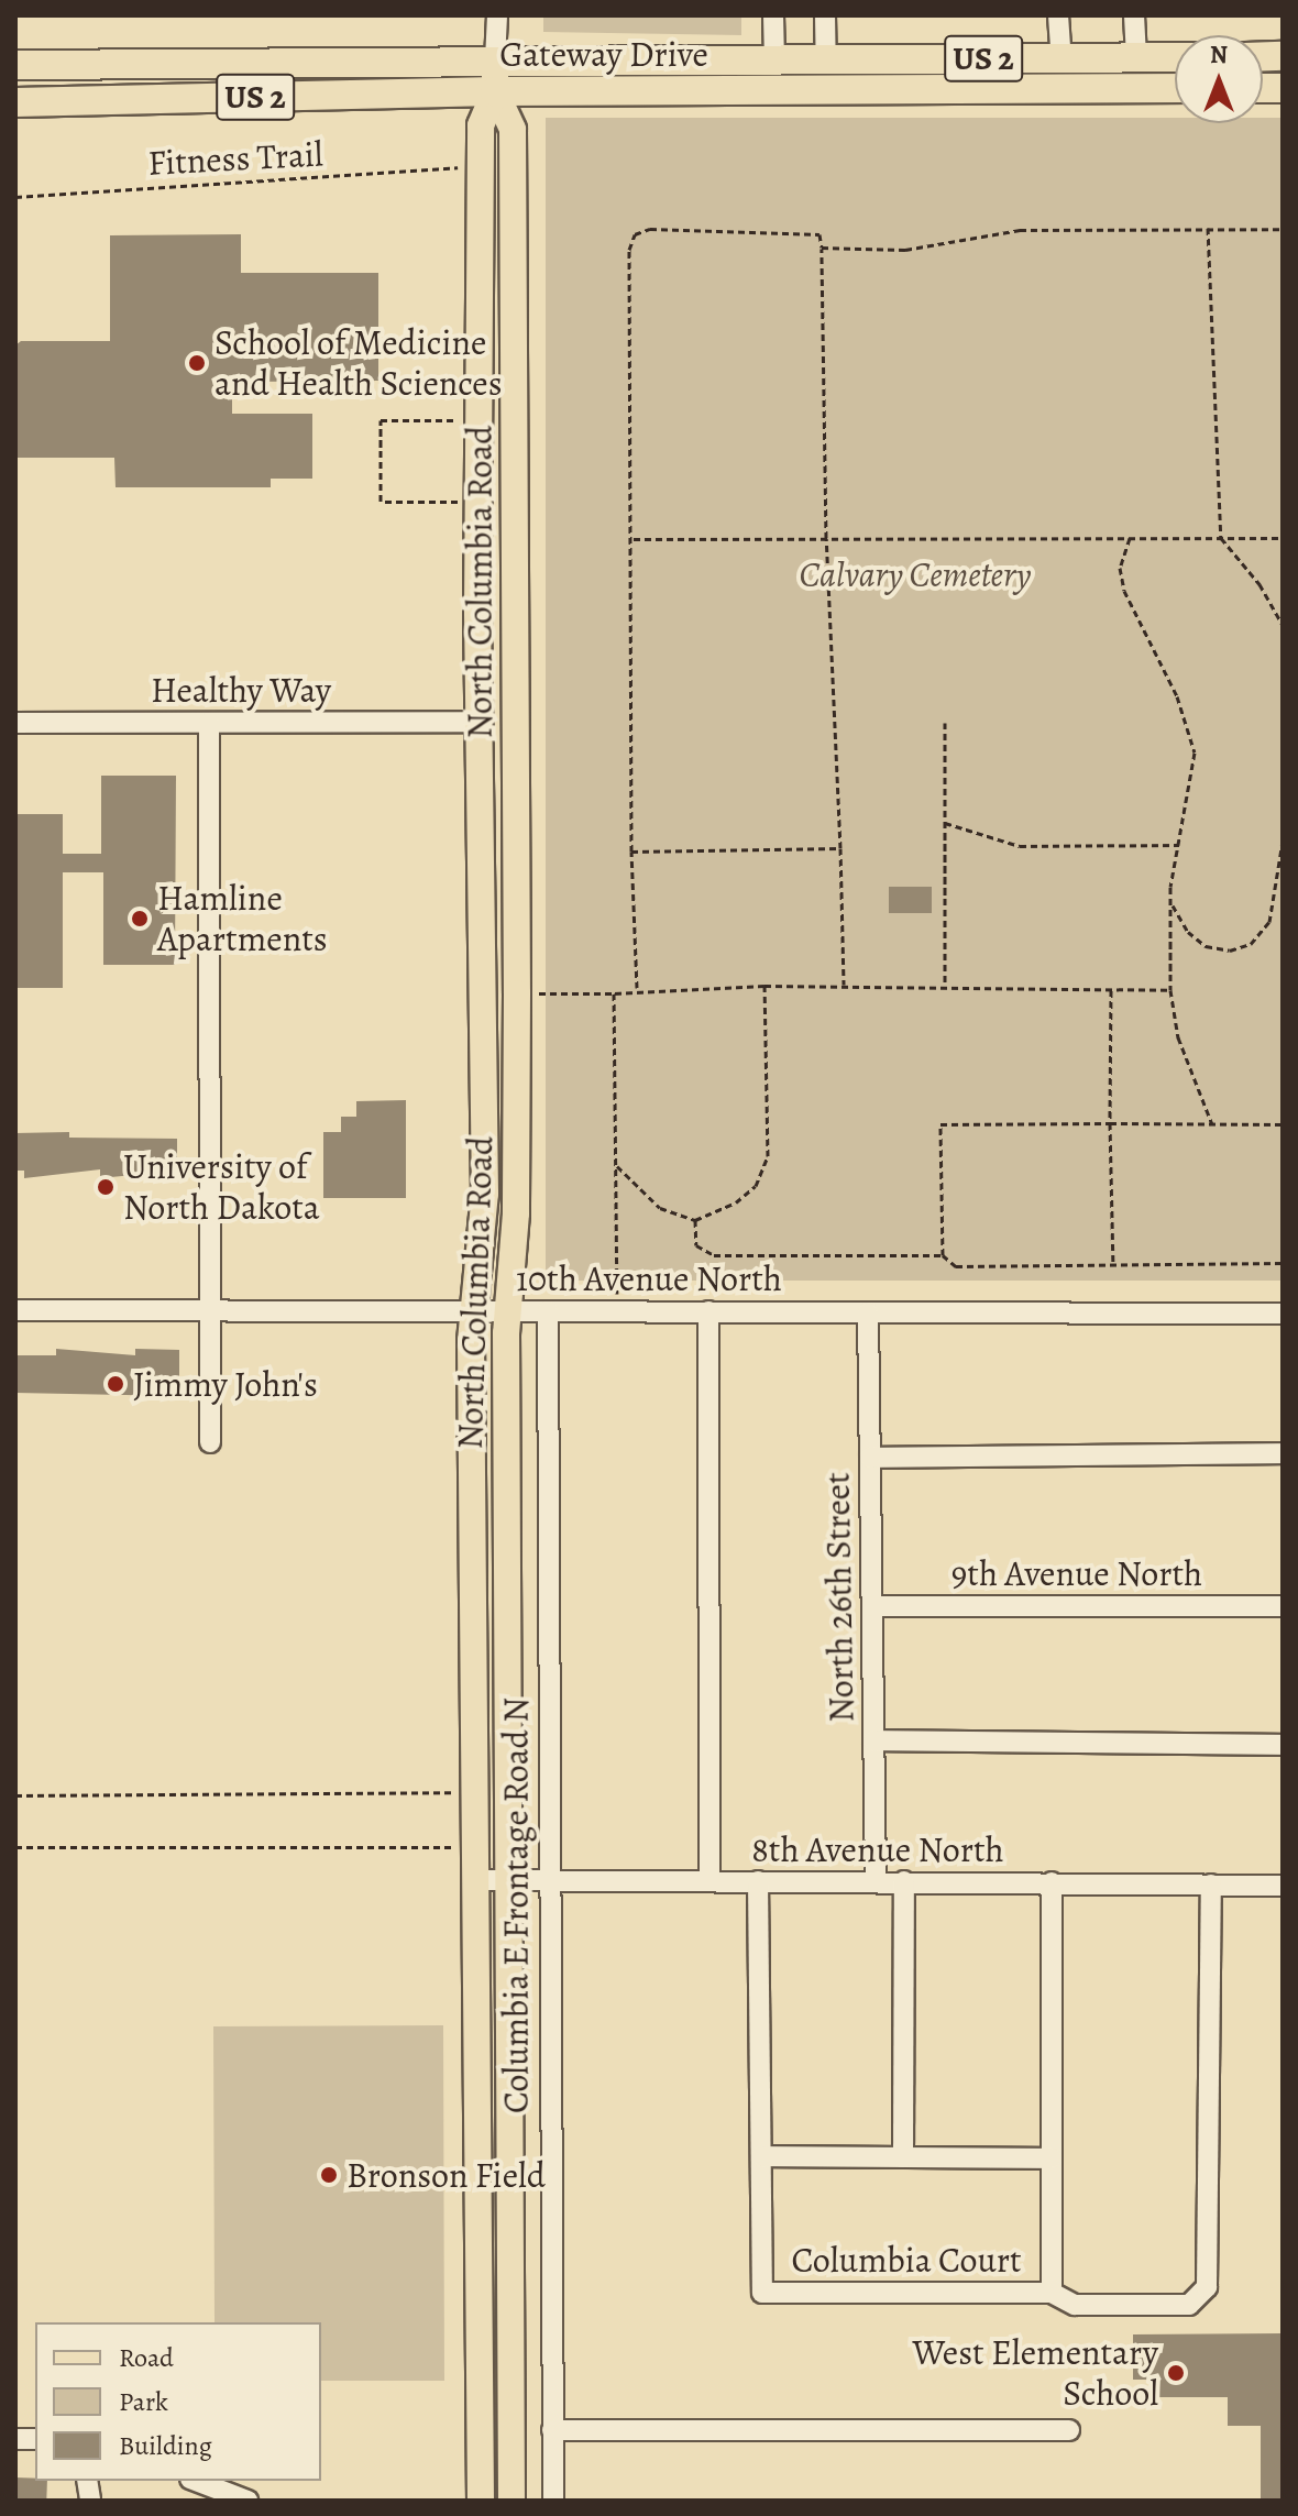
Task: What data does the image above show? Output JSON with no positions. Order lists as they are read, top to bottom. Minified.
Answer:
{"streets":{"highway":["Gateway Drive","US 2"],"main road":["North Columbia Road"],"street":["Healthy Way","10th Avenue North","9th Avenue North","North 26th Street","8th Avenue North","Columbia E Frontage Road N","Columbia Court"],"path":["Fitness Trail"]},"crossings":[["Gateway Drive","North Columbia Road"],["North Columbia Road","10th Avenue North"],["North Columbia Road","8th Avenue North"],["10th Avenue North","North 26th Street"],["10th Avenue North","Columbia E Frontage Road N"],["9th Avenue North","North 26th Street"],["North 26th Street","8th Avenue North"],["8th Avenue North","Columbia E Frontage Road N"],["8th Avenue North","Columbia Court"]],"parks":["Calvary Cemetery"],"places":["School of Medicine and Health Sciences","Hamline Apartments","University of North Dakota","Jimmy John's","Bronson Field","West Elementary School"],"legend":["Road","Park","Building"],"north":"top"}
